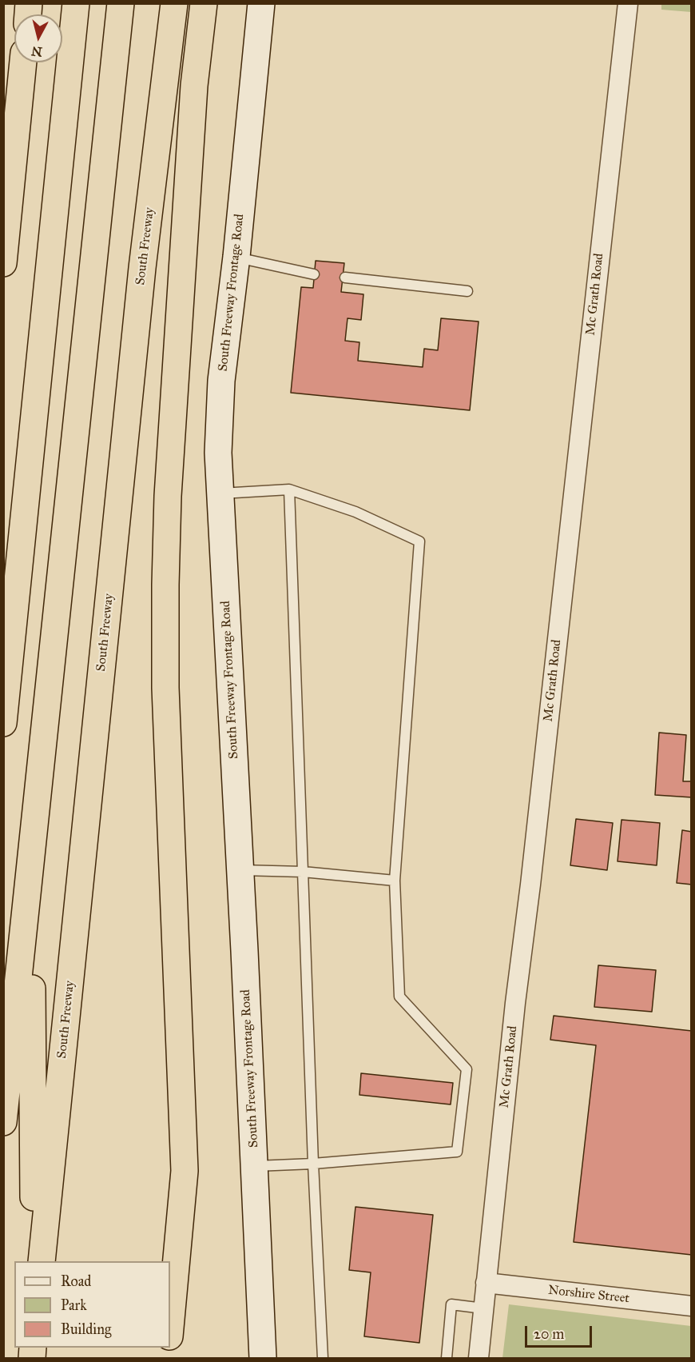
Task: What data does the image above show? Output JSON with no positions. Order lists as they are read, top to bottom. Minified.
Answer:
{"streets":{"highway":["South Freeway"],"main road":["South Freeway Frontage Road"],"street":["Mc Grath Road","Norshire Street"]},"crossings":[["Mc Grath Road","Norshire Street"]],"legend":["Road","Park","Building"],"scale_bar":"20 m","north":"bottom"}
